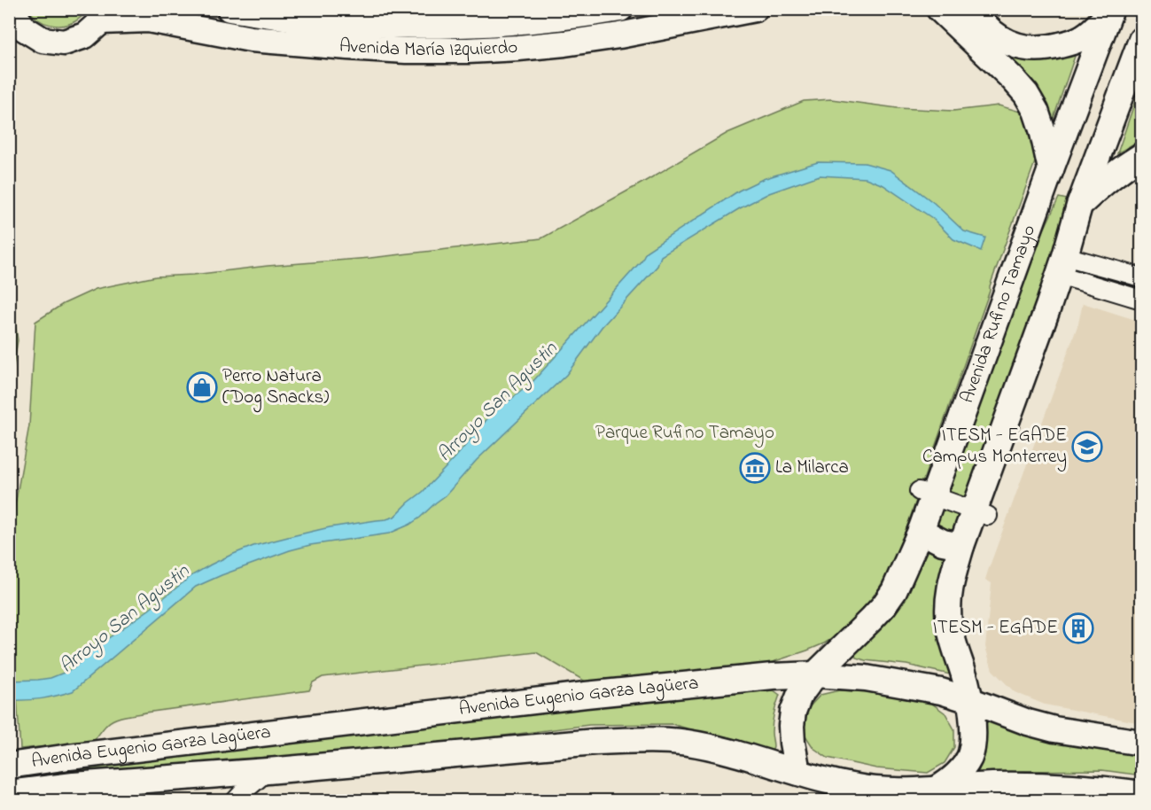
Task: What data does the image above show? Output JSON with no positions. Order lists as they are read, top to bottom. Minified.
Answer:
{"streets":{"street":["Avenida María Izquierdo","Avenida Rufino Tamayo","Avenida Eugenio Garza Lagüera"]},"crossings":[["Avenida Rufino Tamayo","Avenida Eugenio Garza Lagüera"]],"water":["Arroyo San Agustin"],"parks":["Parque Rufino Tamayo"],"places":{"shop":["Perro Natura (Dog Snacks)"],"school or university":["ITESM - EGADE Campus Monterrey"],"museum":["La Milarca"],"building":["ITESM - EGADE"]}}
